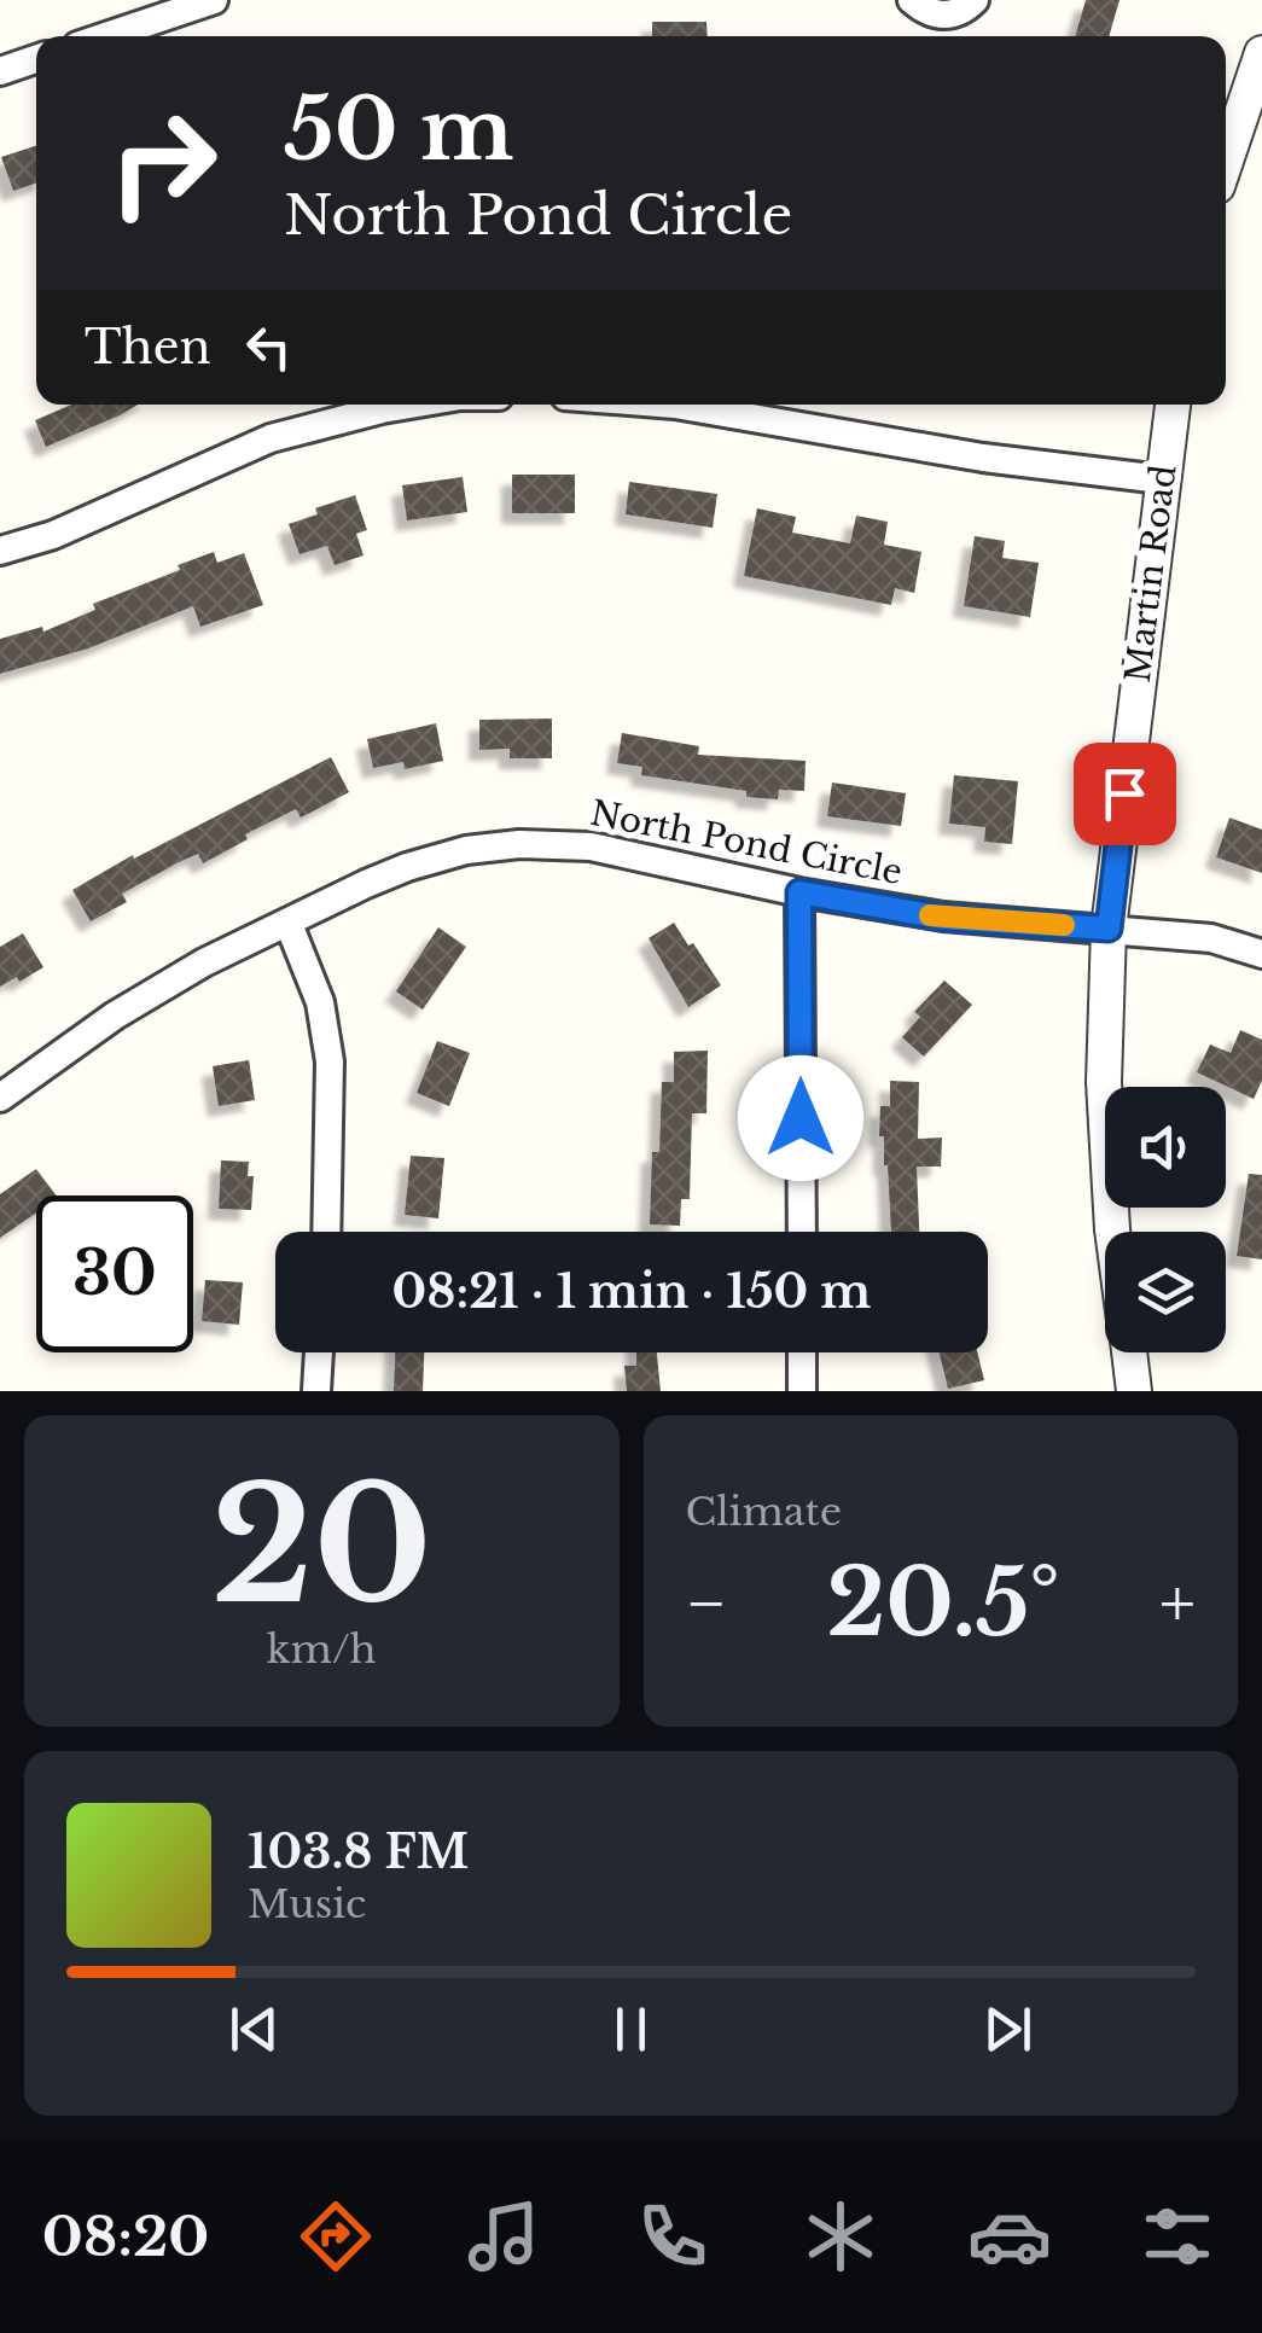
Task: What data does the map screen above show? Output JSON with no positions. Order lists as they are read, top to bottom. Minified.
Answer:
{"streets":{"street":["Martin Road","North Pond Circle"]},"crossings":[["Martin Road","North Pond Circle"]],"page":{"turn":["50 m","North Pond Circle"],"then":"Then","limit":"30","trip":"08:21 · 1 min · 150 m","tile":[["20","km/h"],"Climate"],"heat":["−","20.5°","+"],"song":["103.8 FM","Music"],"tabs":"08:20"}}
